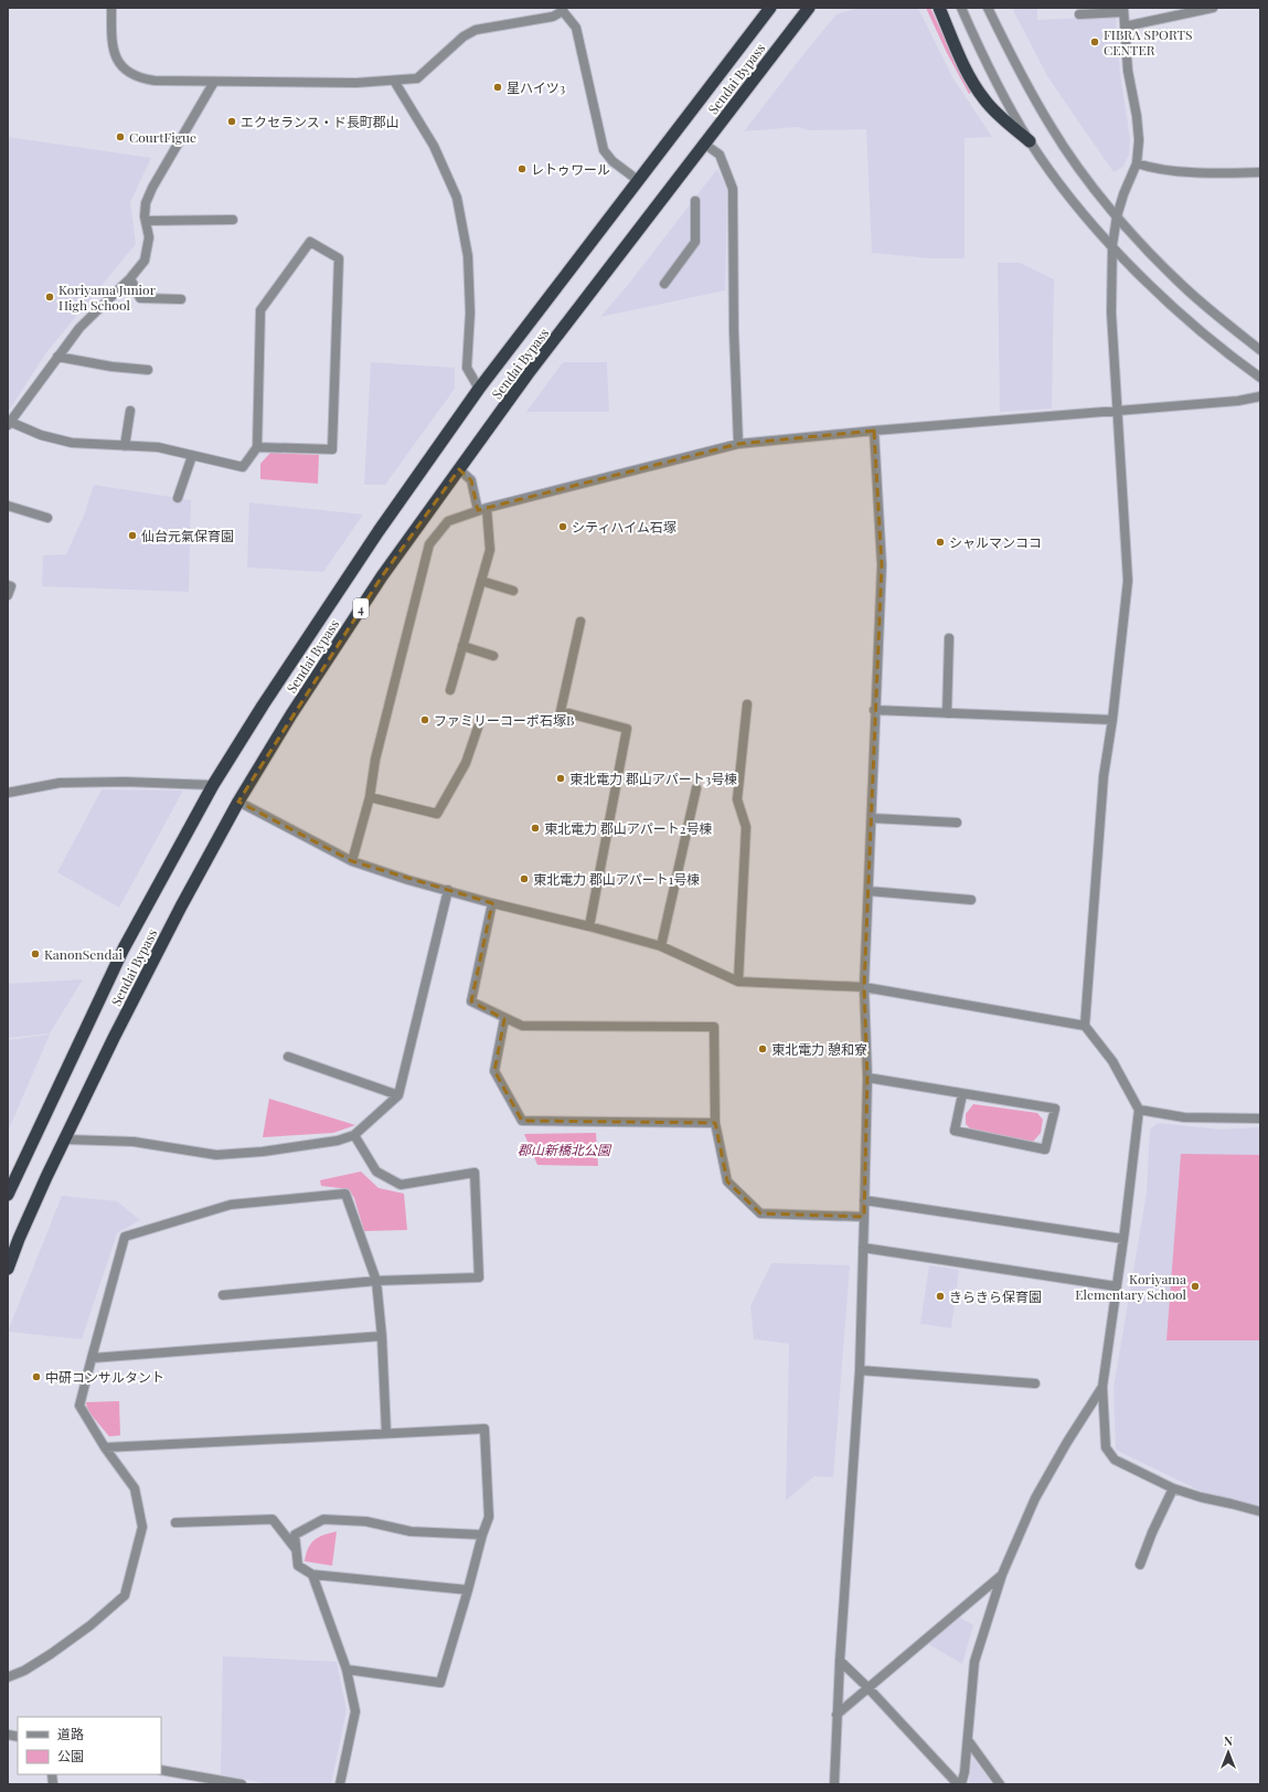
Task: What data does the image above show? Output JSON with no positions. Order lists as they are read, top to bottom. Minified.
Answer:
{"streets":{"highway":["Sendai Bypass","4"]},"parks":["郡山新橋北公園"],"places":["FIBRA SPORTS CENTER","星ハイツ3","エクセランス・ド長町郡山","CourtFigue","レトゥワール","Koriyama Junior High School","シティハイム石塚","仙台元氣保育園","シャルマンココ","ファミリーコーポ石塚B","東北電力 郡山アパート3号棟","東北電力 郡山アパート2号棟","東北電力 郡山アパート1号棟","KanonSendai","東北電力 憩和寮","Koriyama Elementary School","きらきら保育園","中研コンサルタント"],"legend":["道路","公園"],"north":"top"}
